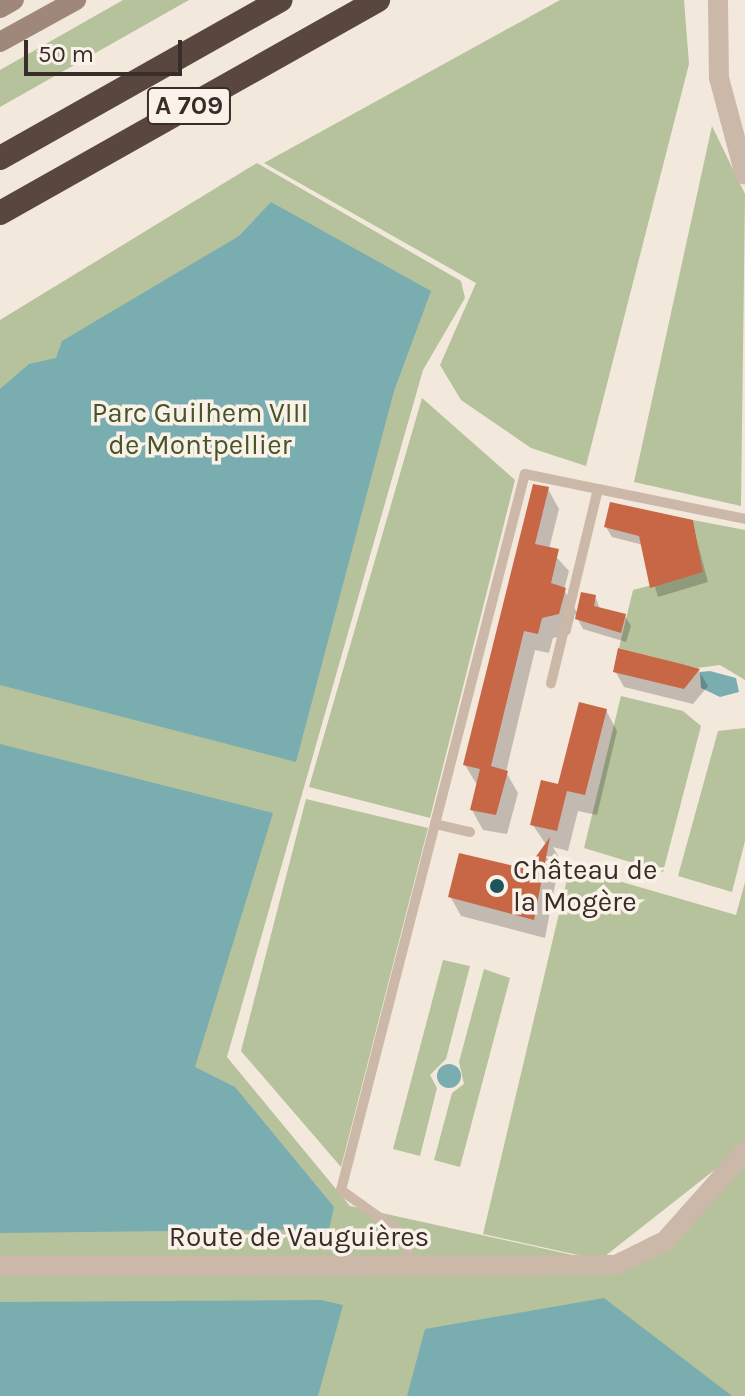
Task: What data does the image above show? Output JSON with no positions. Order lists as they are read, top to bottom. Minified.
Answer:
{"streets":{"highway":["A 709"],"street":["Route de Vauguières"]},"parks":["Parc Guilhem VIII de Montpellier"],"places":["Château de la Mogère"],"scale_bar":"50 m"}
